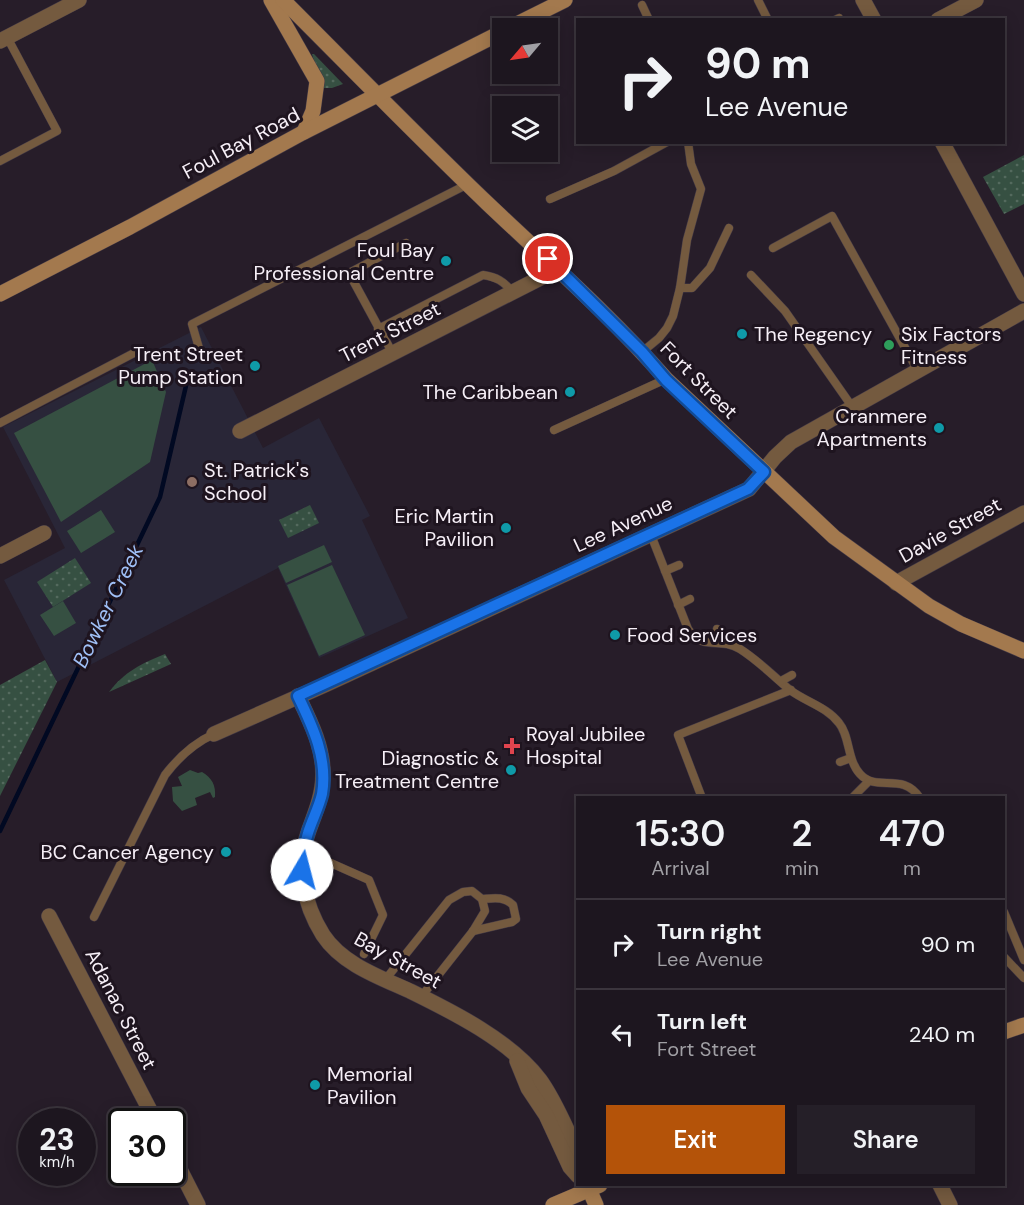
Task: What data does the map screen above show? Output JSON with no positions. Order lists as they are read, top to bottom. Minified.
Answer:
{"streets":{"main road":["Foul Bay Road","Fort Street"],"street":["Trent Street","Lee Avenue","Davie Street","Bay Street","Adanac Street"]},"crossings":[["Foul Bay Road","Fort Street"],["Trent Street","Fort Street"],["Fort Street","Lee Avenue"],["Fort Street","Davie Street"],["Lee Avenue","Bay Street"]],"water":["Bowker Creek"],"places":{"other":["Foul Bay Professional Centre","The Regency","Six Factors Fitness","Trent Street Pump Station","The Caribbean","Cranmere Apartments","St. Patrick's School","Eric Martin Pavilion","Food Services","Diagnostic & Treatment Centre","BC Cancer Agency","Memorial Pavilion"],"health":["Royal Jubilee Hospital"]},"north":"bottom left","page":{"turn":["90 m","Lee Avenue"],"eta":["15:30","Arrival","2","min","470","m"],"list":[{"name":"Turn right","note":"Lee Avenue","value":"90 m"},{"name":"Turn left","note":"Fort Street","value":"240 m"}],"buttons":["Exit","Share"],"speed":"23 km/h","limit":"30"}}
